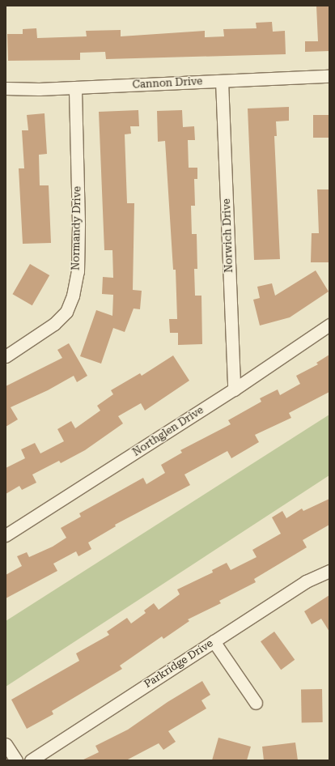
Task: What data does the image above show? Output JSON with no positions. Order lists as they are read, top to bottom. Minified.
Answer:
{"streets":{"street":["Cannon Drive","Normandy Drive","Norwich Drive","Northglen Drive","Parkridge Drive"]},"crossings":[["Cannon Drive","Normandy Drive"],["Cannon Drive","Norwich Drive"],["Norwich Drive","Northglen Drive"]]}
